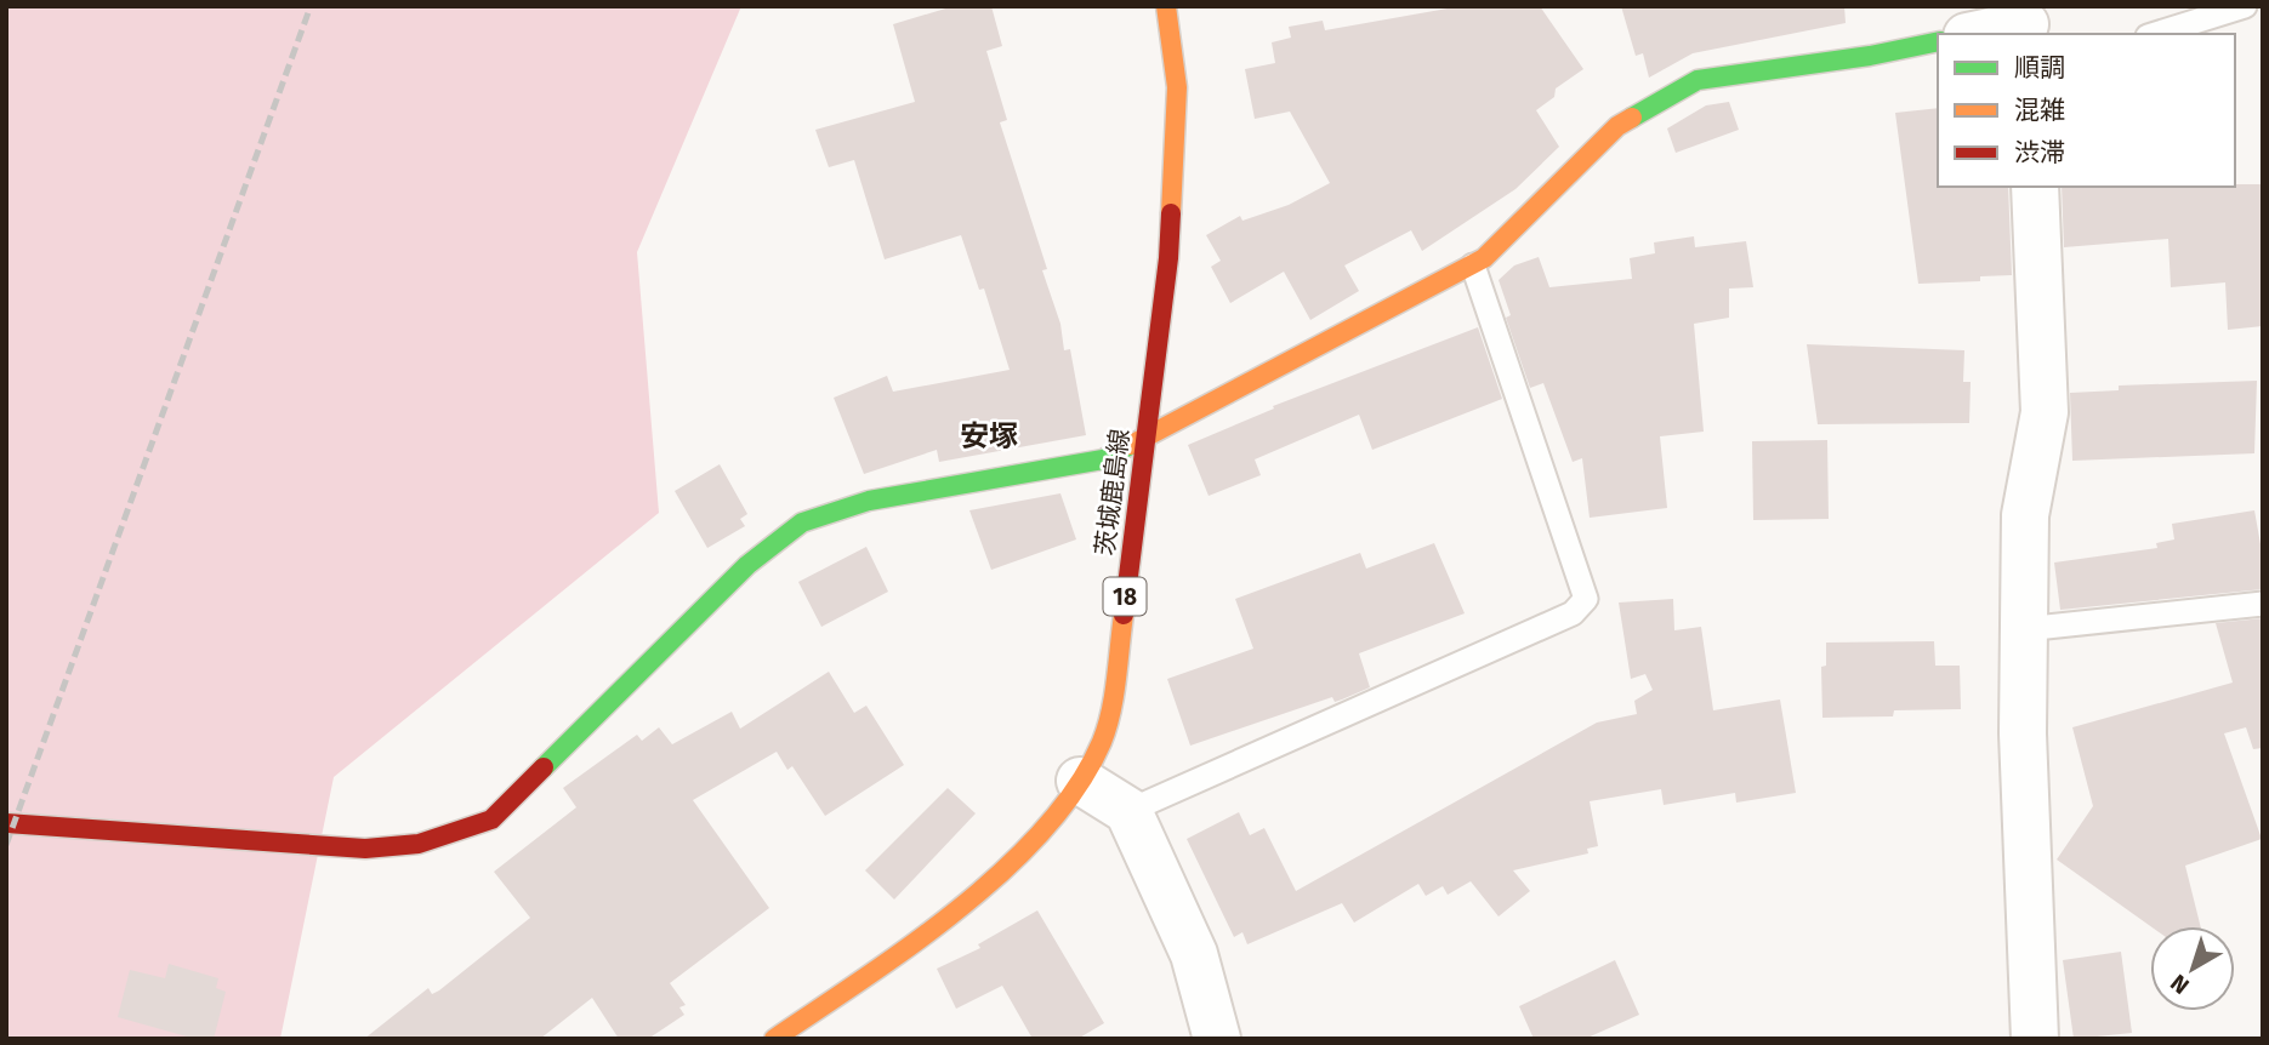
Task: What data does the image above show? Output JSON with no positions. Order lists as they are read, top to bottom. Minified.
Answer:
{"streets":{"street":["茨城鹿島線","18"]},"districts":["安塚"],"legend":["順調","混雑","渋滞"],"north":"bottom left"}
